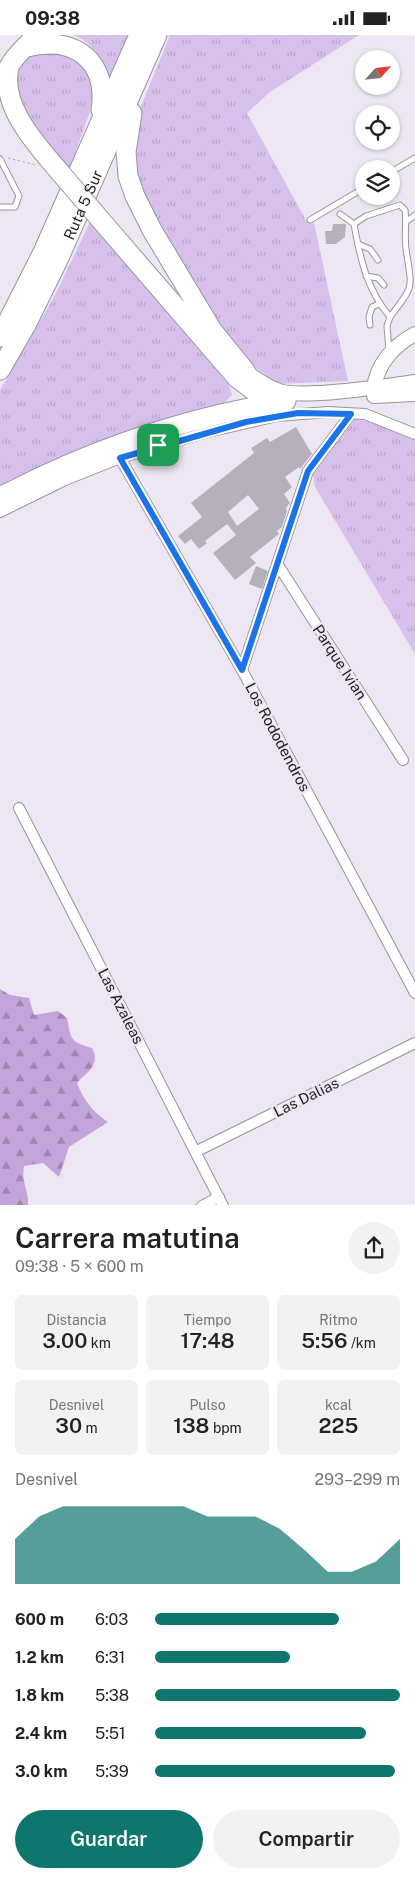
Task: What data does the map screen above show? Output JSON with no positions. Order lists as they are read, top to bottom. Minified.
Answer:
{"streets":{"highway":["Ruta 5 Sur"],"street":["Parque Ivian","Los Rododendros","Las Azaleas","Las Dalias"]},"crossings":[["Las Azaleas","Las Dalias"]],"north":"top right","page":{"status":"09:38","heading":["Carrera matutina","09:38 · 5 × 600 m"],"stats":[["Distancia","3.00 km"],["Tiempo","17:48"],["Ritmo","5:56 /km"],["Desnivel","30 m"],["Pulso","138 bpm"],["kcal","225"]],"chart":["Desnivel","293–299 m"],"list":[{"name":"600 m","note":"6:03"},{"name":"1.2 km","note":"6:31"},{"name":"1.8 km","note":"5:38"},{"name":"2.4 km","note":"5:51"},{"name":"3.0 km","note":"5:39"}],"buttons":["Guardar","Compartir"]}}
